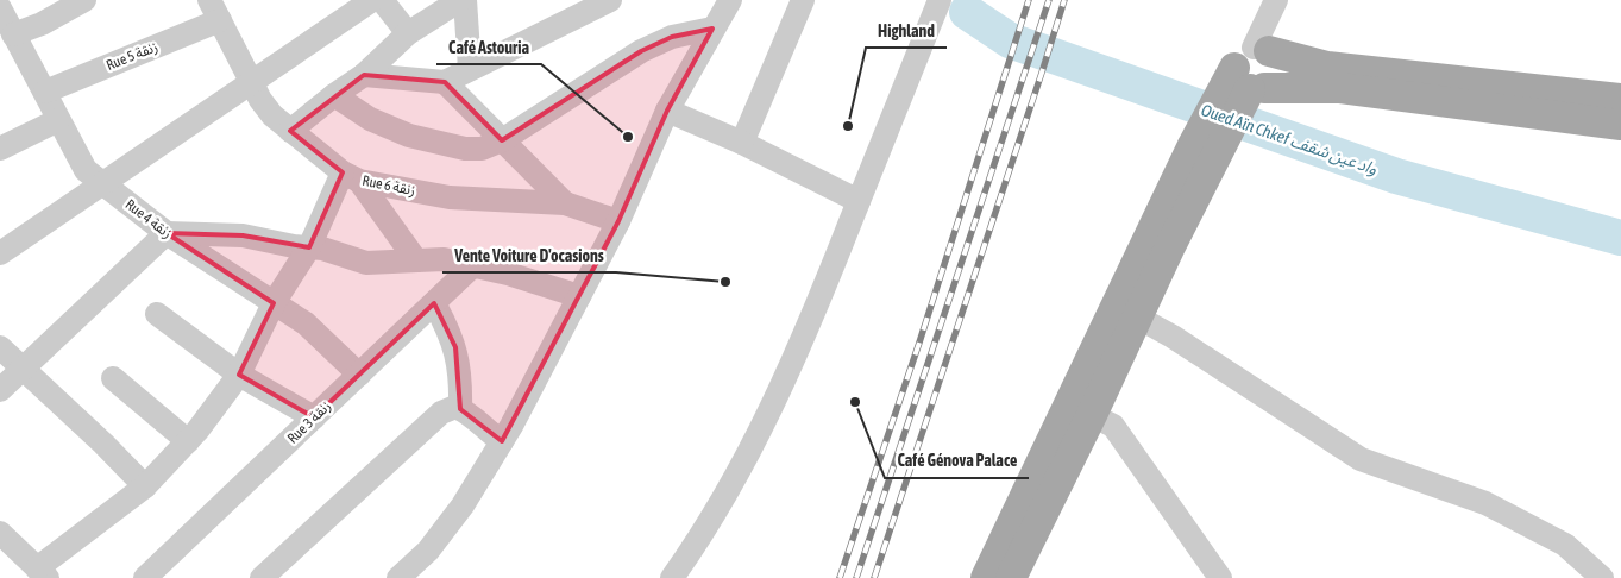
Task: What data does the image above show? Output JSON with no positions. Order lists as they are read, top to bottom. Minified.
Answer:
{"streets":{"street":["Rue 5 زنقة","Rue 6 زنقة","Rue 4 زنقة","Rue 3 زنقة"]},"crossings":[["Rue 5 زنقة","Rue 6 زنقة"],["Rue 5 زنقة","Rue 4 زنقة"],["Rue 4 زنقة","Rue 3 زنقة"]],"water":["Oued Aïn Chkef واد عين شقف"],"places":["Highland","Café Astouria","Vente Voiture D'ocasions","Café Génova Palace"]}
